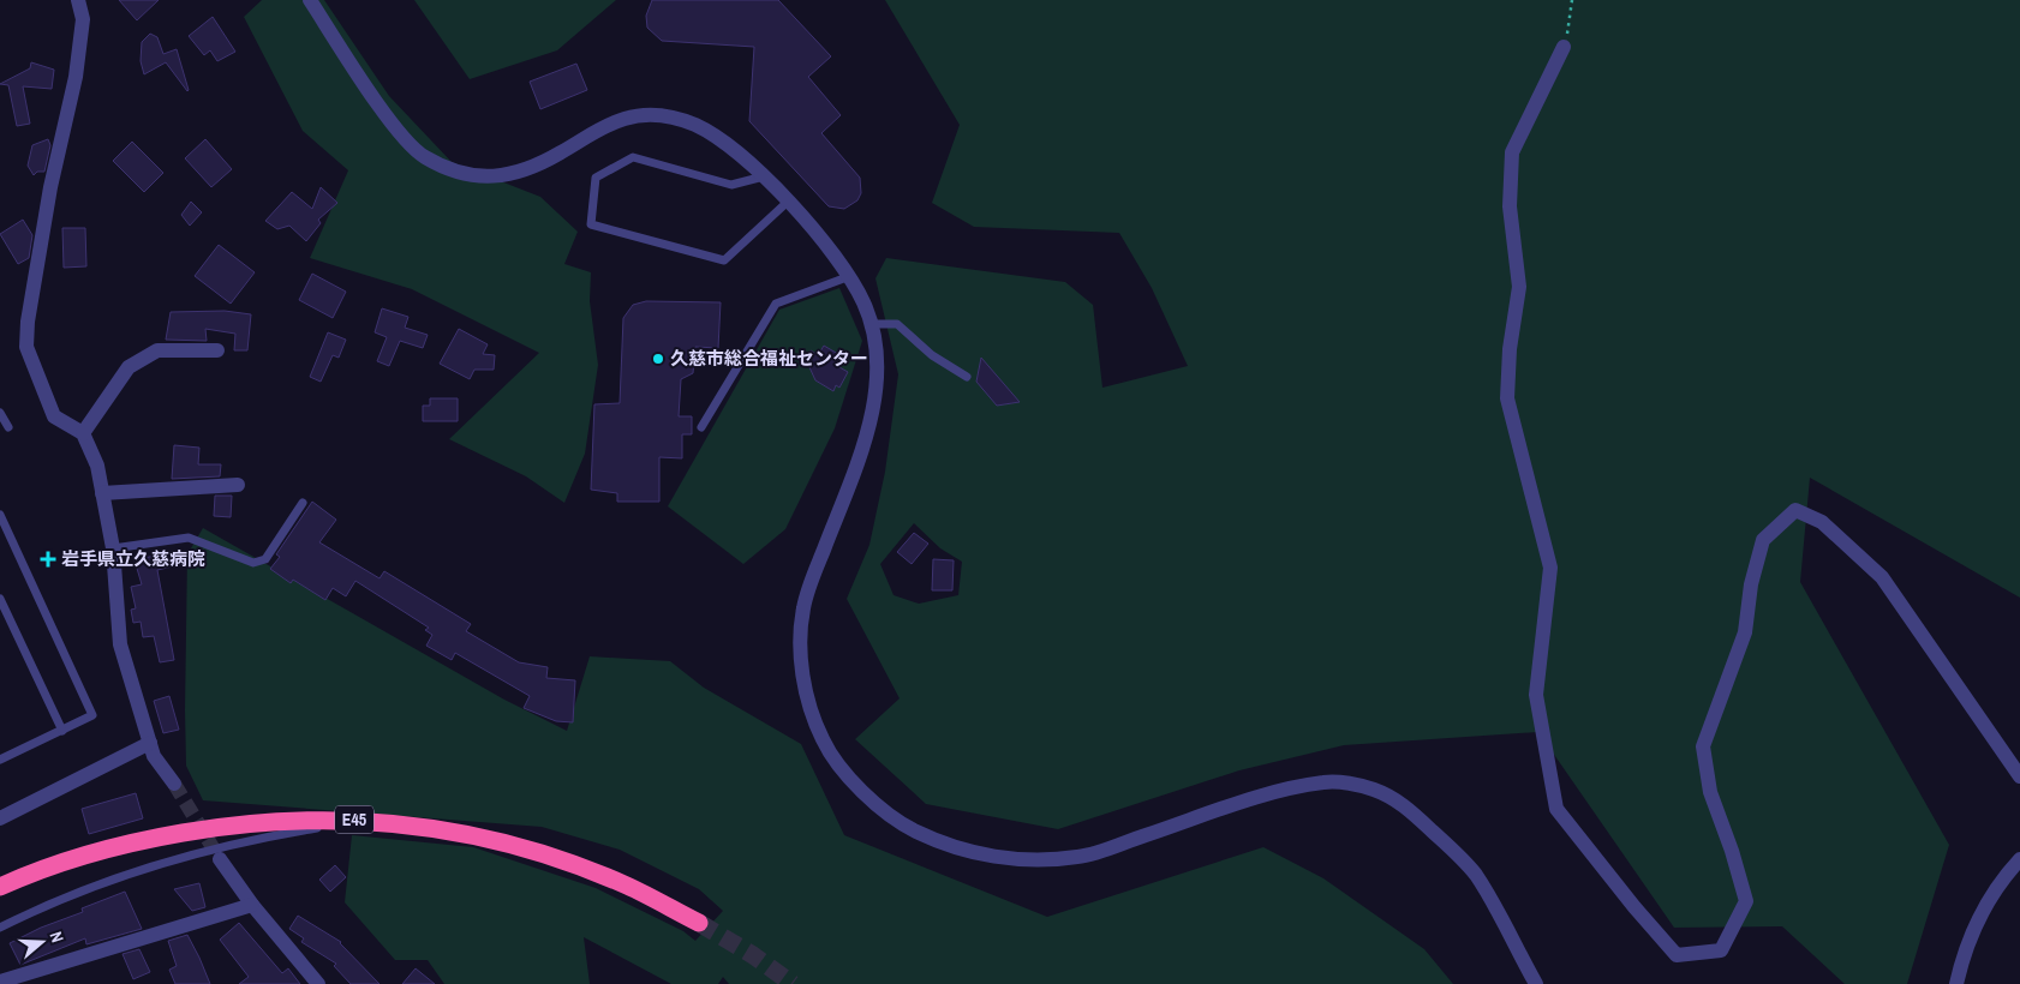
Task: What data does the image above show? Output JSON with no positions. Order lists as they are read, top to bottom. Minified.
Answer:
{"streets":{"highway":["E45"]},"places":{"other":["久慈市総合福祉センター"],"health":["岩手県立久慈病院"]},"north":"right"}
